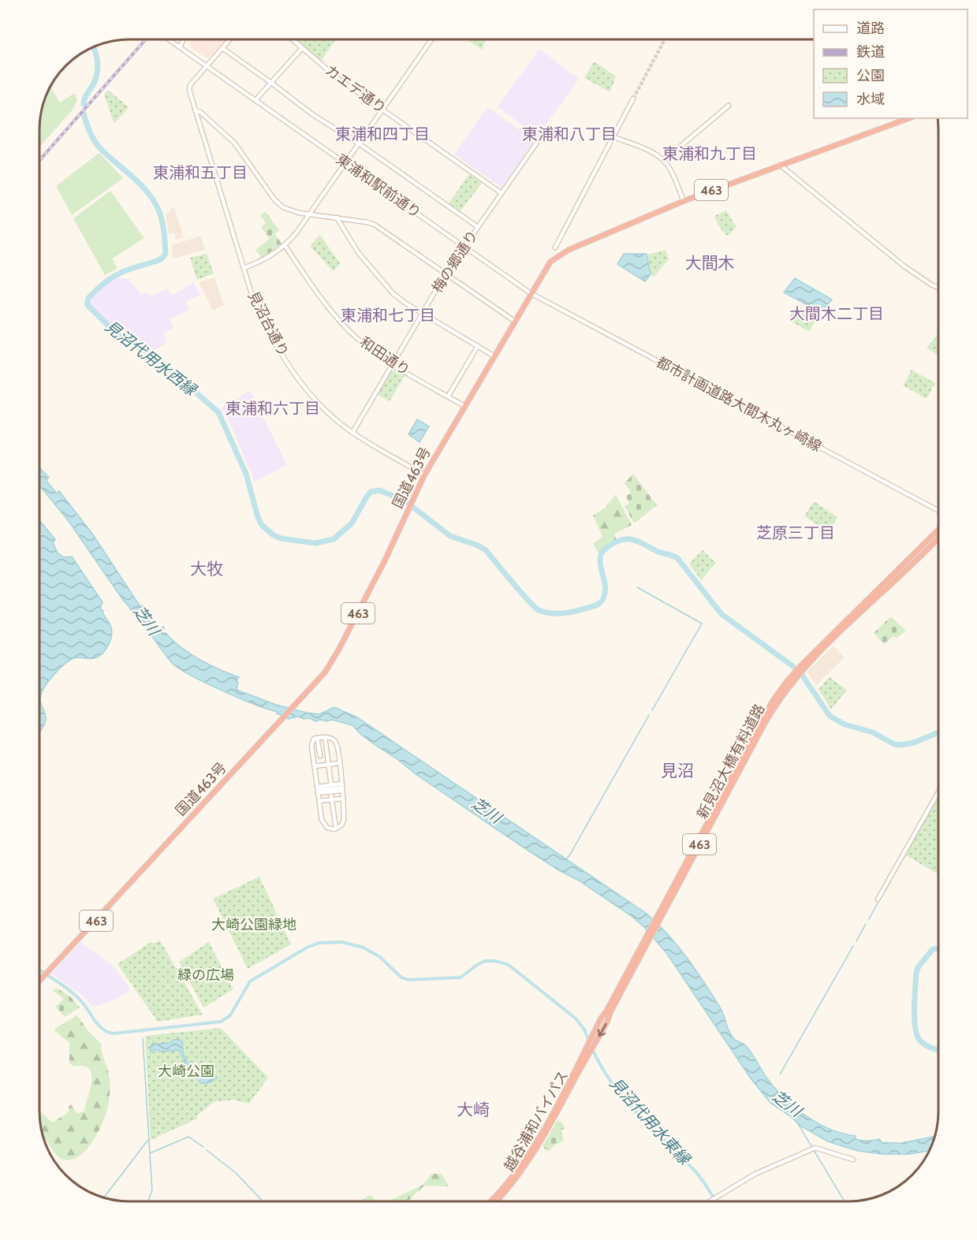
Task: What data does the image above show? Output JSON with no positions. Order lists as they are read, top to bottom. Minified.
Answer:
{"streets":{"highway":["463","国道463号","新見沼大橋有料道路","越谷浦和バイパス"],"street":["カエデ通り","東浦和駅前通り","梅の郷通り","見沼台通り","和田通り","都市計画道路大間木丸ヶ崎線"]},"crossings":[["カエデ通り","梅の郷通り"],["東浦和駅前通り","梅の郷通り"],["東浦和駅前通り","見沼台通り"],["東浦和駅前通り","都市計画道路大間木丸ヶ崎線"],["東浦和駅前通り","国道463号"],["463","新見沼大橋有料道路"],["梅の郷通り","見沼台通り"],["梅の郷通り","和田通り"],["見沼台通り","国道463号"],["和田通り","国道463号"],["都市計画道路大間木丸ヶ崎線","国道463号"],["新見沼大橋有料道路","越谷浦和バイパス"]],"districts":["東浦和四丁目","東浦和八丁目","東浦和九丁目","東浦和五丁目","大間木","大間木二丁目","東浦和七丁目","東浦和六丁目","芝原三丁目","大牧","見沼","大崎"],"water":["見沼代用水西縁","芝川","見沼代用水東縁"],"parks":["大崎公園緑地","緑の広場","大崎公園"],"legend":["道路","鉄道","公園","水域"]}
